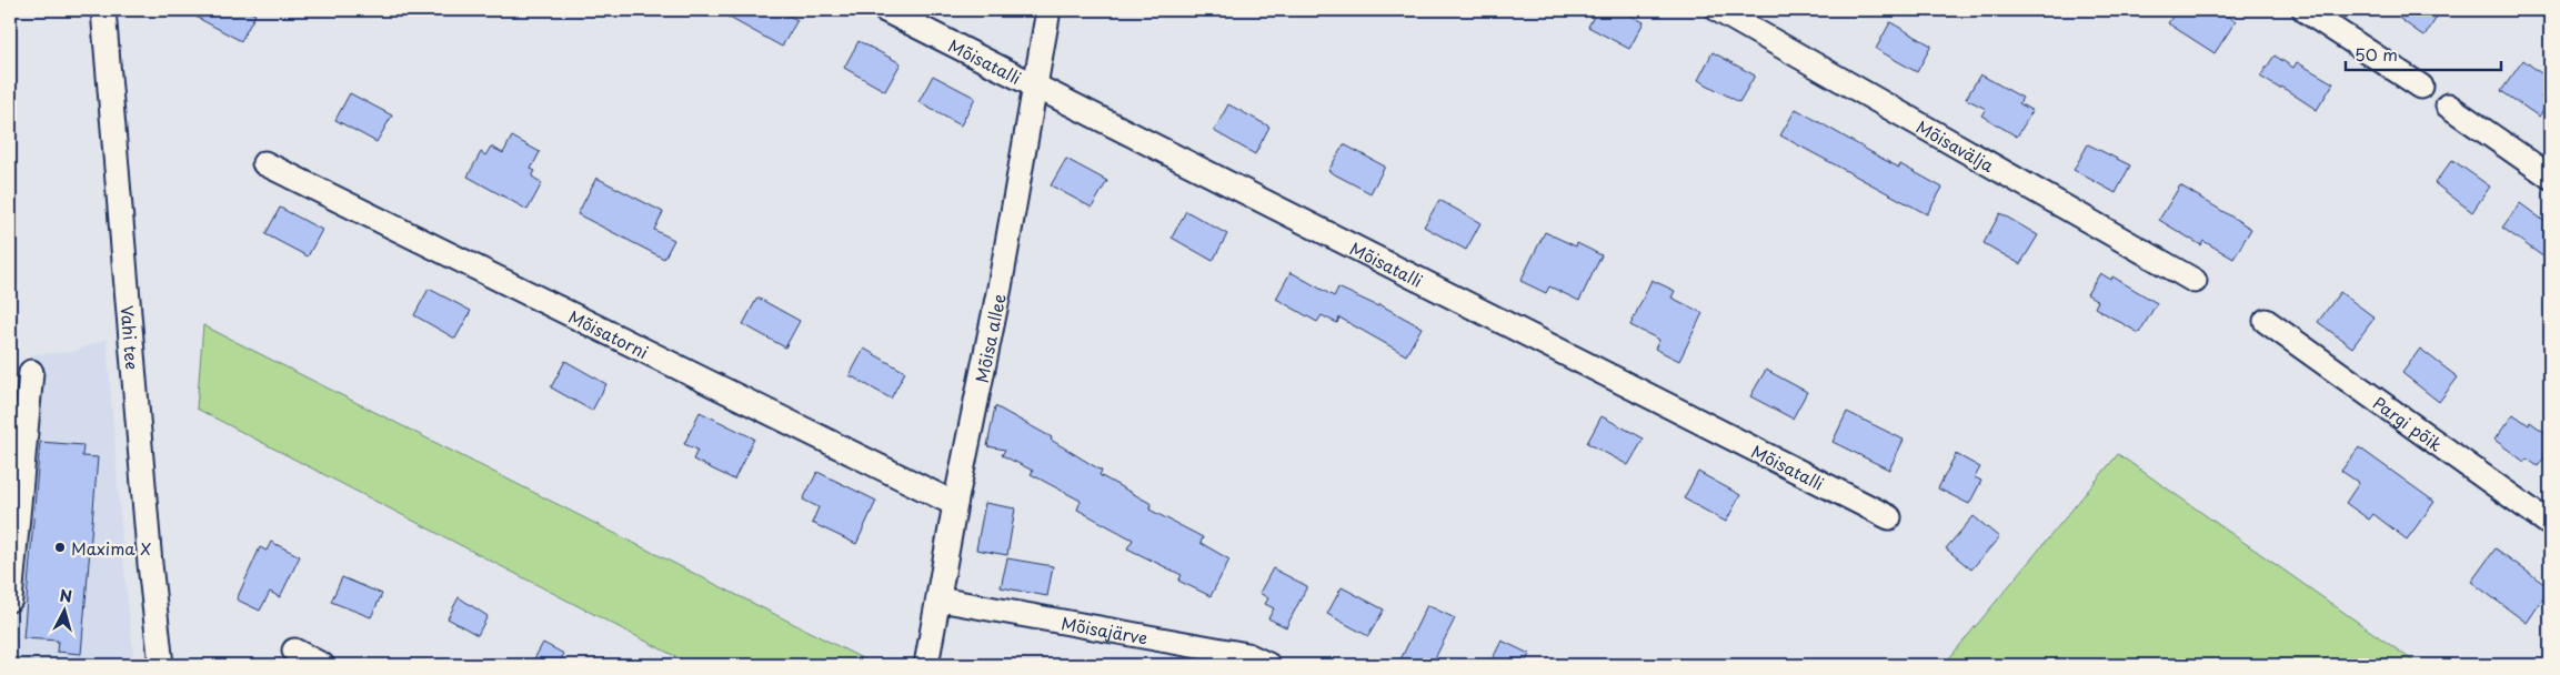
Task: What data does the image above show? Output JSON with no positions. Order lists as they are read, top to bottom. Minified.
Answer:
{"streets":{"street":["Mõisatalli","Mõisavälja","Mõisatorni","Vahi tee","Mõisa allee","Pargi põik","Mõisajärve"]},"crossings":[["Mõisatalli","Mõisa allee"],["Mõisatorni","Mõisa allee"],["Mõisa allee","Mõisajärve"]],"places":["Maxima X"],"scale_bar":"50 m","north":"top"}
